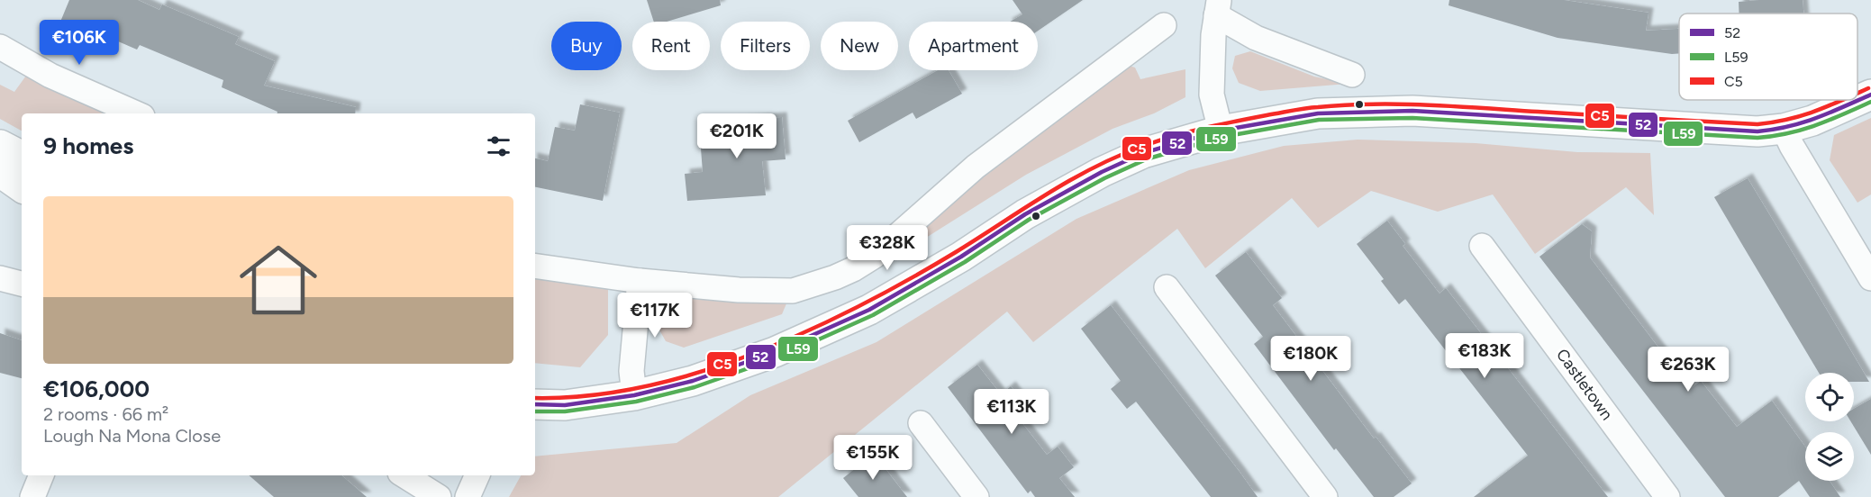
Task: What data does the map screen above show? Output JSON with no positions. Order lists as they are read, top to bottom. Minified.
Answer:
{"streets":{"street":["Castletown"]},"lines":["transit line C5","transit line 52","transit line L59"],"legend":["52","L59","C5"],"page":{"price":["€106K","€201K","€328K","€117K","€183K","€180K","€263K","€113K","€155K"],"chip":["Buy","Rent","Filters","New","Apartment"],"heading":"9 homes","list":[{"name":"€106,000","note":"2 rooms · 66 m² · Lough Na Mona Close"}]}}
